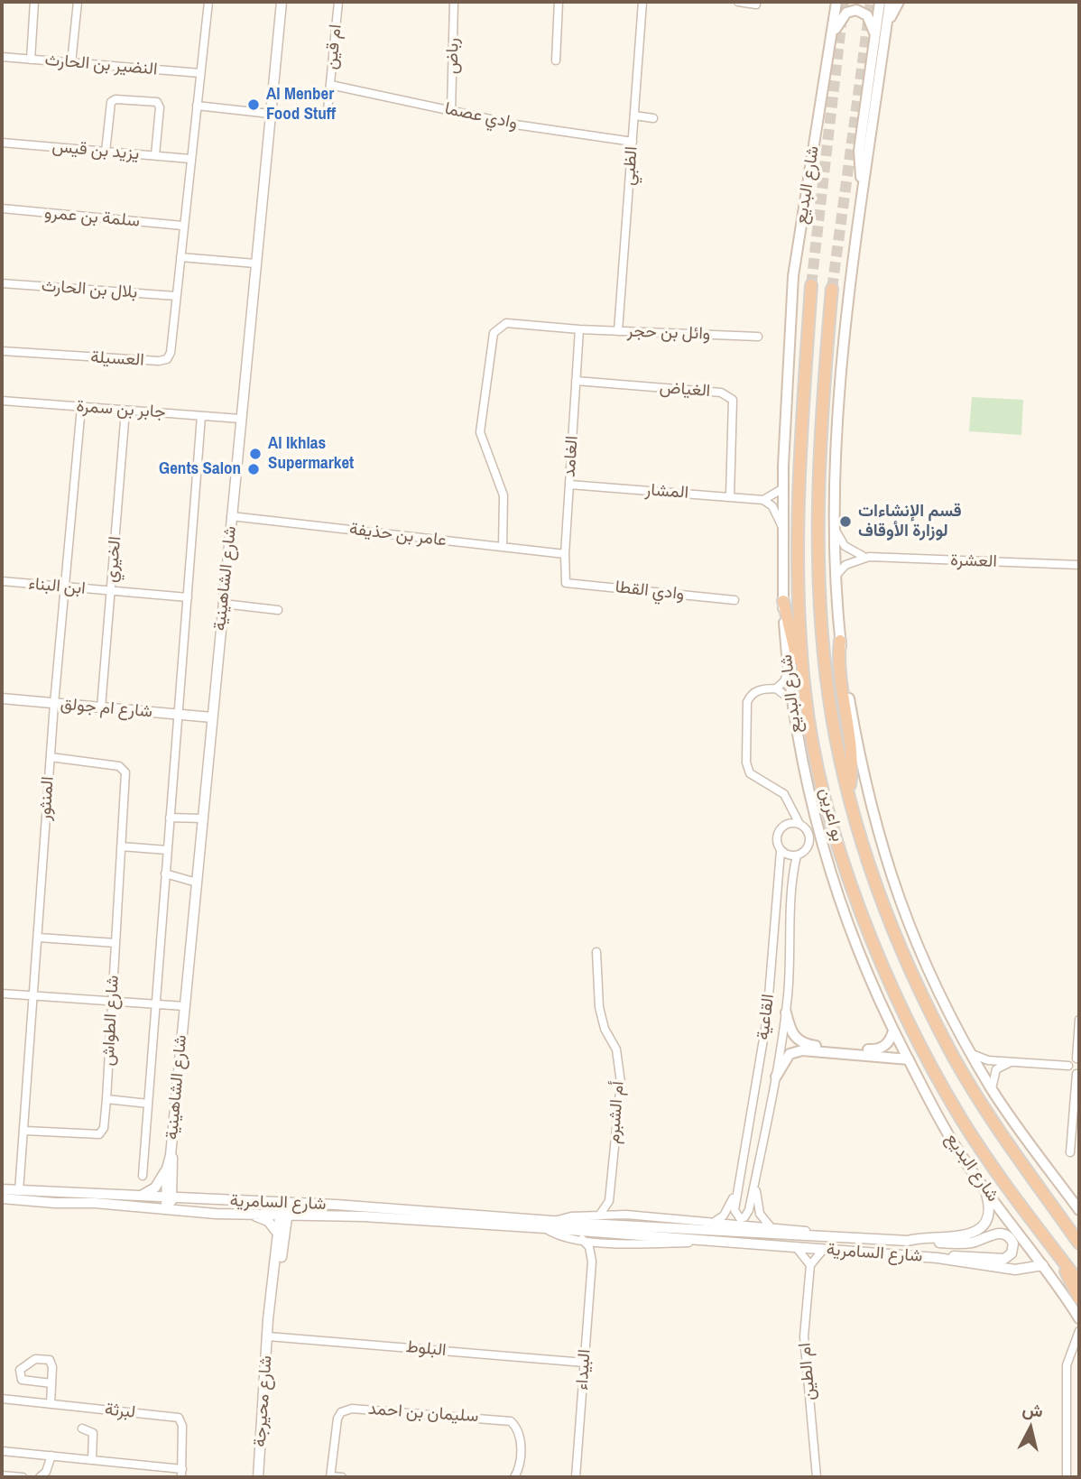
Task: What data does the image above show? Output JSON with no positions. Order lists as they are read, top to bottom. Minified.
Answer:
{"streets":{"highway":["بو اعرين"],"main road":["شارع البديع"],"street":["ام قين","رباض","النضير بن الحارث","وادي عصما","يزيد بن قيس","الظبي","سلمة بن عمرو","بلال بن الحارث","وائل بن حجر","العسيلة","الغياض","جابر بن سمرة","الغامد","المشار","عامر بن حذيفة","الخيري","العشرة","شارع الشاهينية","ابن البناء","وادي القطا","شارع ام جولق","المنثور","القاعية","شارع الطواش","أم الشبرم","شارع السامرية","البلوط","البيداء","ام الطين","شارع محيرجة","لبرثة","سليمان بن احمد"]},"crossings":[["ام قين","وادي عصما"],["ام قين","العسيلة"],["ام قين","شارع الشاهينية"],["رباض","وادي عصما"],["النضير بن الحارث","العسيلة"],["وادي عصما","الظبي"],["يزيد بن قيس","العسيلة"],["الظبي","وائل بن حجر"],["شارع البديع","شارع السامرية"],["سلمة بن عمرو","العسيلة"],["بلال بن الحارث","العسيلة"],["وائل بن حجر","الغامد"],["وائل بن حجر","عامر بن حذيفة"],["الغياض","الغامد"],["الغياض","المشار"],["جابر بن سمرة","الخيري"],["جابر بن سمرة","شارع الشاهينية"],["جابر بن سمرة","المنثور"],["الغامد","المشار"],["الغامد","عامر بن حذيفة"],["الغامد","وادي القطا"],["عامر بن حذيفة","شارع الشاهينية"],["الخيري","ابن البناء"],["الخيري","شارع ام جولق"],["شارع الشاهينية","ابن البناء"],["شارع الشاهينية","شارع ام جولق"],["شارع الشاهينية","شارع السامرية"],["ابن البناء","المنثور"],["شارع ام جولق","المنثور"],["المنثور","شارع الطواش"],["المنثور","شارع السامرية"],["القاعية","شارع السامرية"],["أم الشبرم","شارع السامرية"],["شارع السامرية","البيداء"],["شارع السامرية","شارع محيرجة"],["البلوط","البيداء"],["البلوط","شارع محيرجة"]],"places":["Al Menber Food Stuff","Al Ikhlas Supermarket","Gents Salon","قسم الإنشاءات لوزارة الأوقاف"],"north":"top"}
